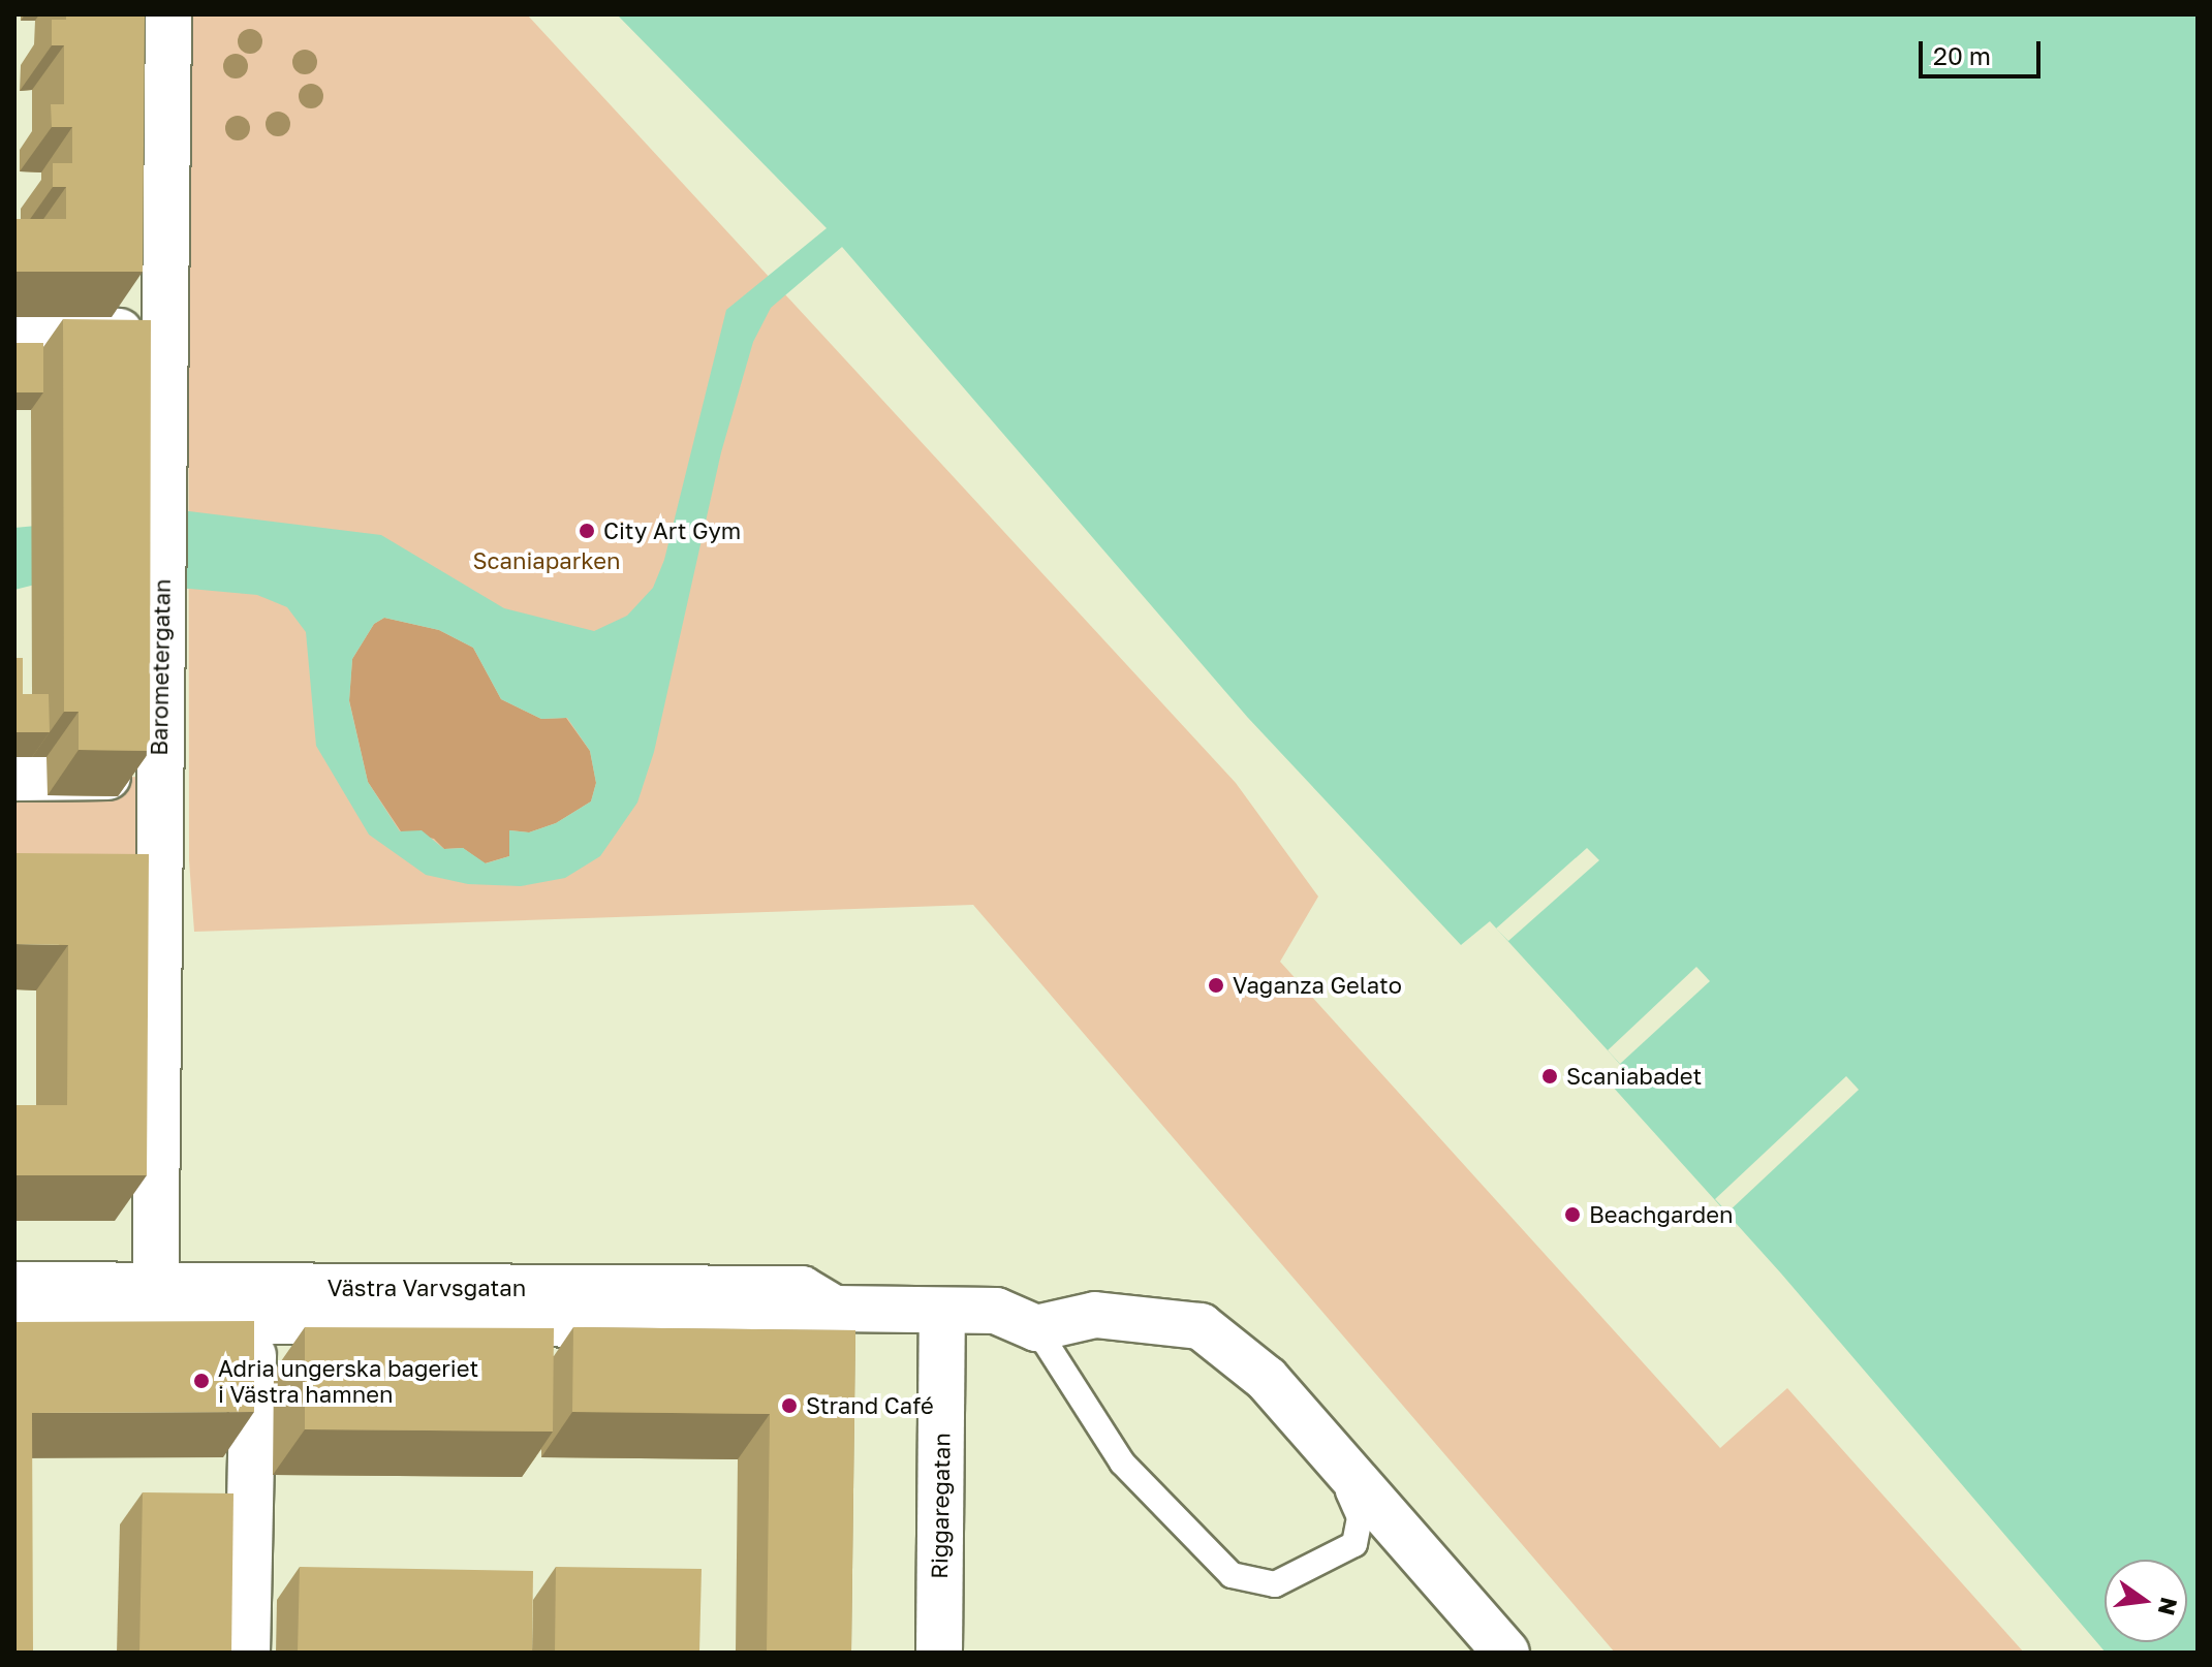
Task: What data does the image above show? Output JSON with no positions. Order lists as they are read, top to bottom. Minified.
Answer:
{"streets":{"street":["Barometergatan","Västra Varvsgatan","Riggaregatan"]},"crossings":[["Barometergatan","Västra Varvsgatan"],["Västra Varvsgatan","Riggaregatan"]],"parks":["Scaniaparken"],"places":["City Art Gym","Vaganza Gelato","Scaniabadet","Beachgarden","Adria ungerska bageriet i Västra hamnen","Strand Café"],"scale_bar":"20 m","north":"right"}
